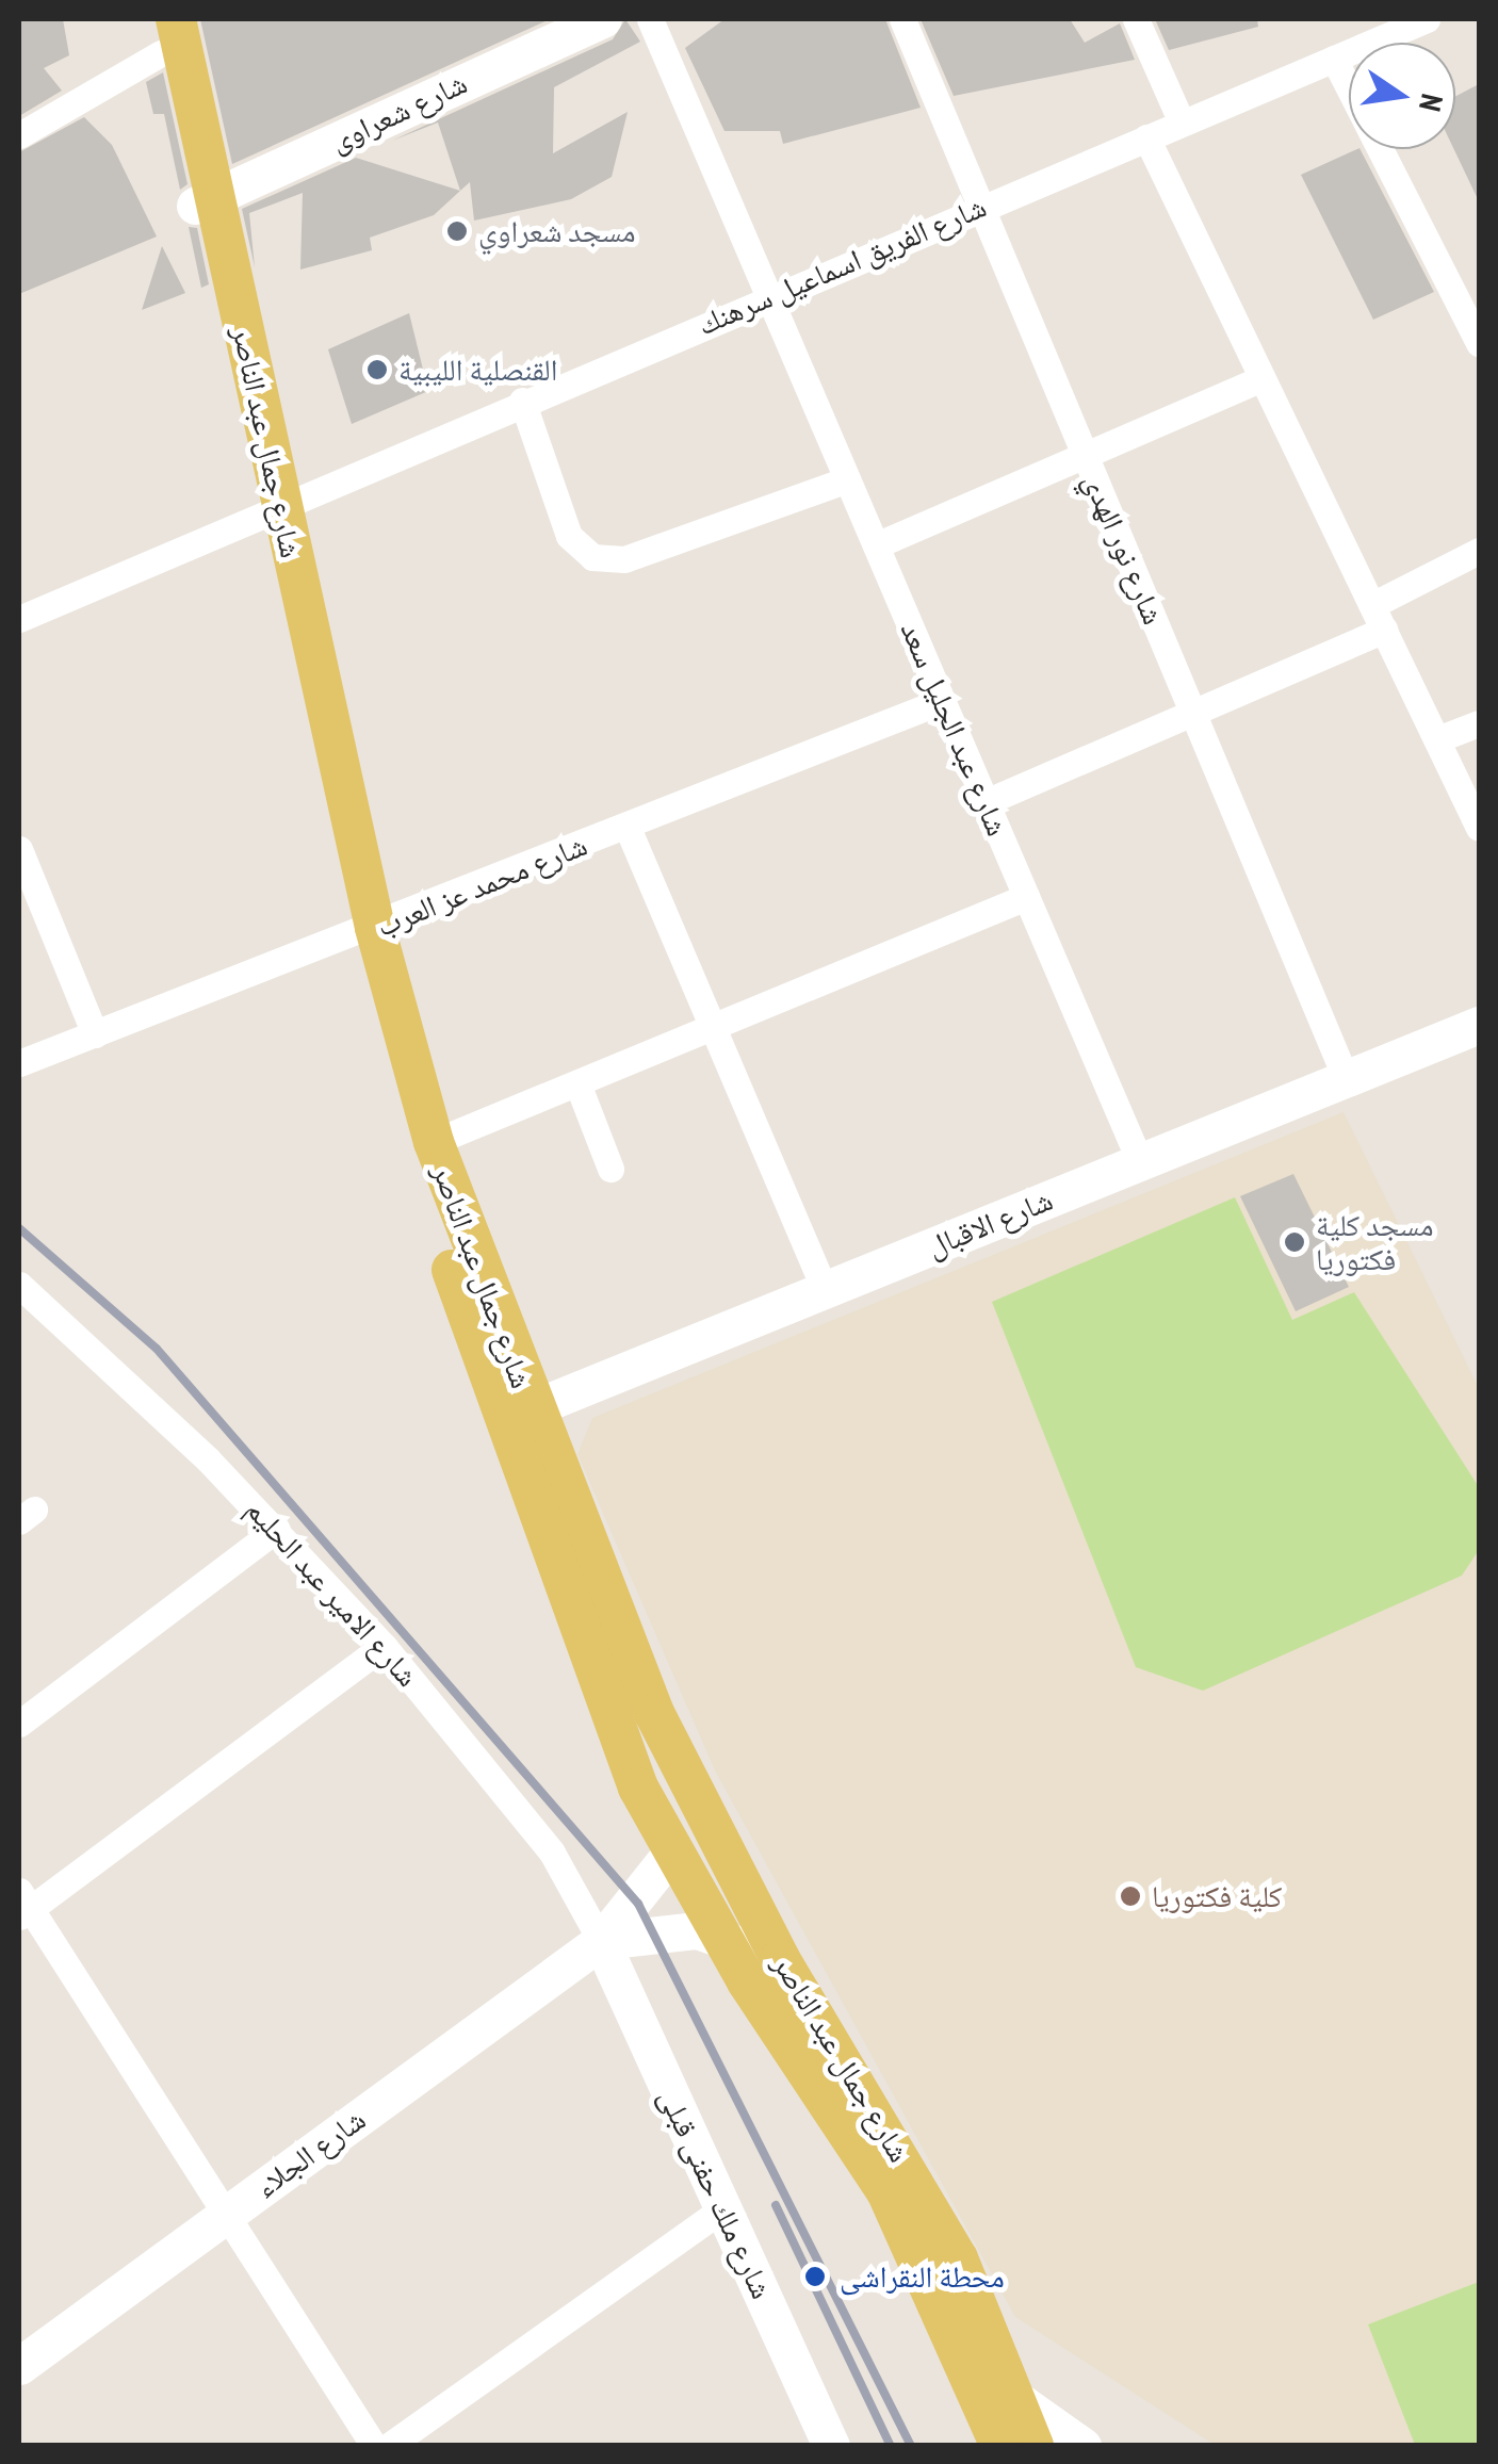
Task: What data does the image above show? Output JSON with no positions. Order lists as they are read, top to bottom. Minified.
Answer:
{"streets":{"main road":["شارع جمال عبد الناصر"],"street":["شارع شعراوى","شارع الفريق اسماعيل سرهنك","شارع نور الهدي","شارع عبد الجليل سعد","شارع محمد عز العرب","شارع الاقبال","شارع الامير عبد الحليم","شارع الجلاء","شارع ملك حفنى قبلى"]},"crossings":[["شارع شعراوى","شارع جمال عبد الناصر"],["شارع الفريق اسماعيل سرهنك","شارع جمال عبد الناصر"],["شارع الفريق اسماعيل سرهنك","شارع نور الهدي"],["شارع الفريق اسماعيل سرهنك","شارع عبد الجليل سعد"],["شارع جمال عبد الناصر","شارع محمد عز العرب"],["شارع جمال عبد الناصر","شارع الاقبال"],["شارع جمال عبد الناصر","شارع الجلاء"],["شارع نور الهدي","شارع الاقبال"],["شارع عبد الجليل سعد","شارع محمد عز العرب"],["شارع عبد الجليل سعد","شارع الاقبال"],["شارع الامير عبد الحليم","شارع الجلاء"],["شارع الامير عبد الحليم","شارع ملك حفنى قبلى"],["شارع الجلاء","شارع ملك حفنى قبلى"]],"places":["مسجد شعراوي","القنصلية الليبية","مسجد كلية فكتوريا","كلية فكتوريا","محطة النقراشى"],"north":"right"}
